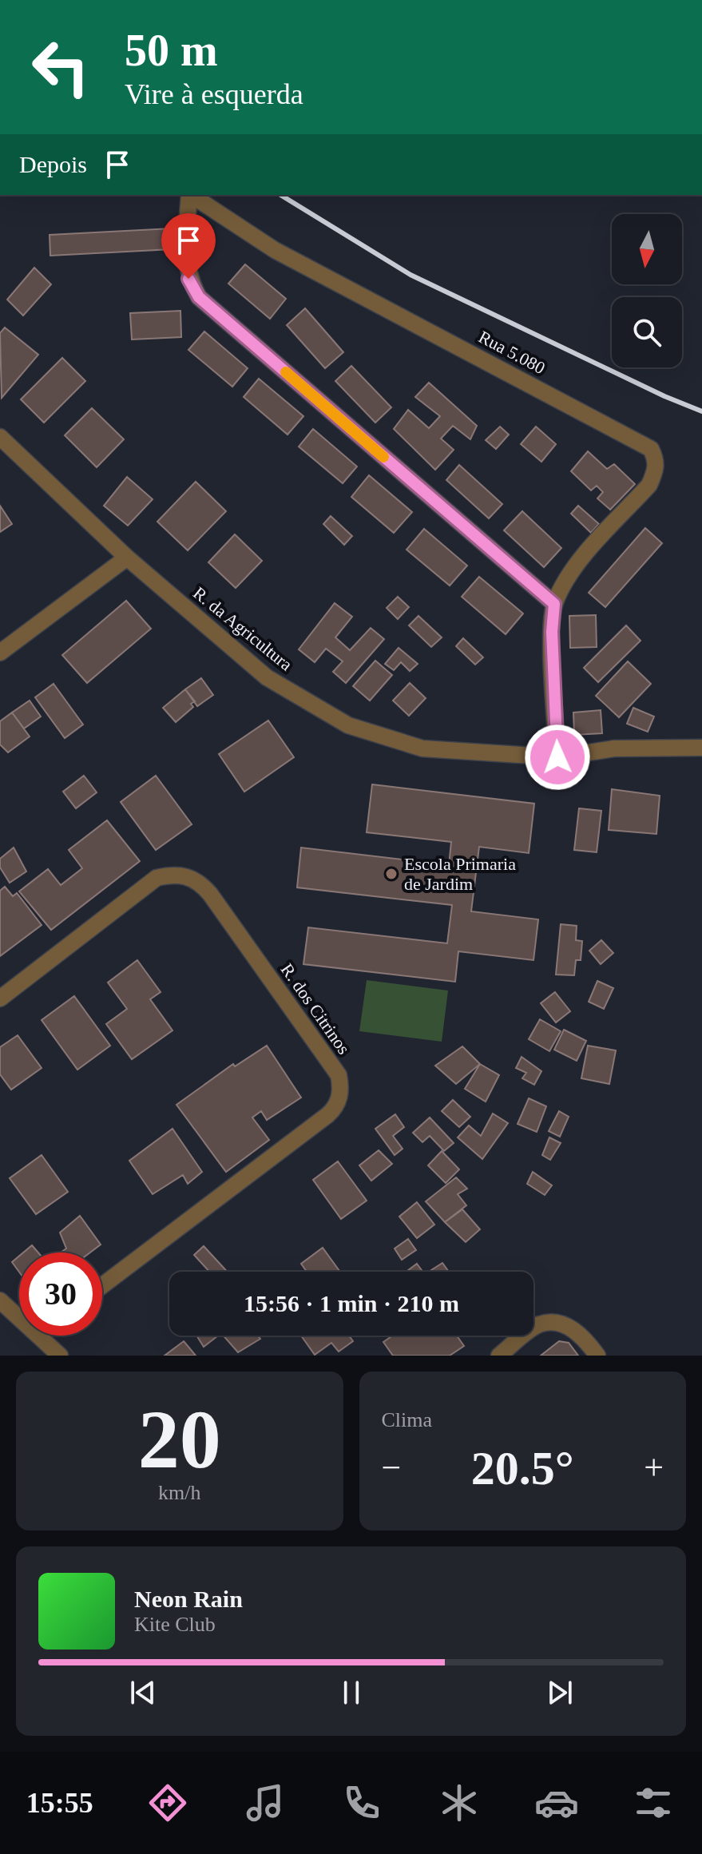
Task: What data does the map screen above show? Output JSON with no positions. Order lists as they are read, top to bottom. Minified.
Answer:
{"streets":{"street":["Rua 5.080","R. da Agricultura","R. dos Citrinos"]},"places":["Escola Primaria de Jardim"],"north":"bottom","page":{"turn":["50 m","Vire à esquerda"],"then":"Depois","limit":"30","trip":"15:56 · 1 min · 210 m","tile":[["20","km/h"],"Clima"],"heat":["−","20.5°","+"],"song":["Neon Rain","Kite Club"],"tabs":"15:55"}}
